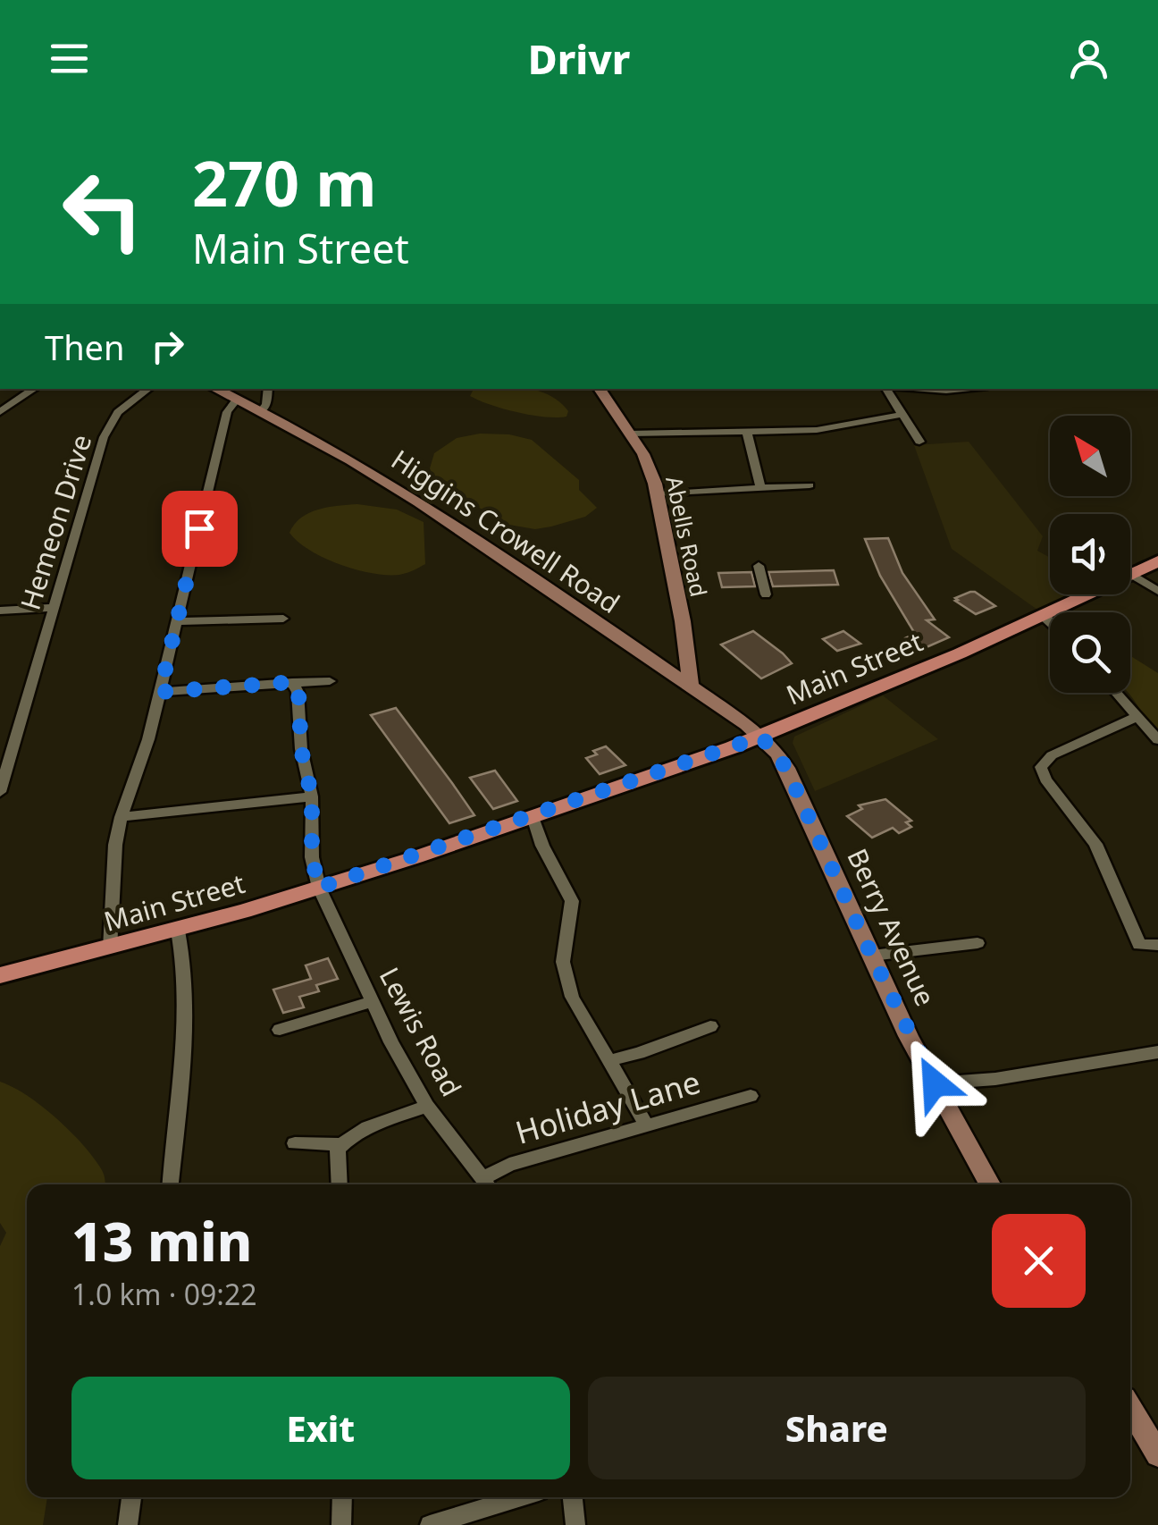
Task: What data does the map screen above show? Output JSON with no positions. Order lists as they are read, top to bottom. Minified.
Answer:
{"streets":{"main road":["Main Street"],"street":["Hemeon Drive","Higgins Crowell Road","Abells Road","Berry Avenue","Lewis Road","Holiday Lane"]},"crossings":[["Higgins Crowell Road","Abells Road"],["Higgins Crowell Road","Main Street"],["Higgins Crowell Road","Berry Avenue"],["Main Street","Berry Avenue"],["Main Street","Lewis Road"],["Lewis Road","Holiday Lane"]],"north":"top left","page":{"header":"Drivr","turn":["270 m","Main Street"],"then":"Then","heading":["13 min","1.0 km · 09:22"],"buttons":["Exit","Share"]}}
